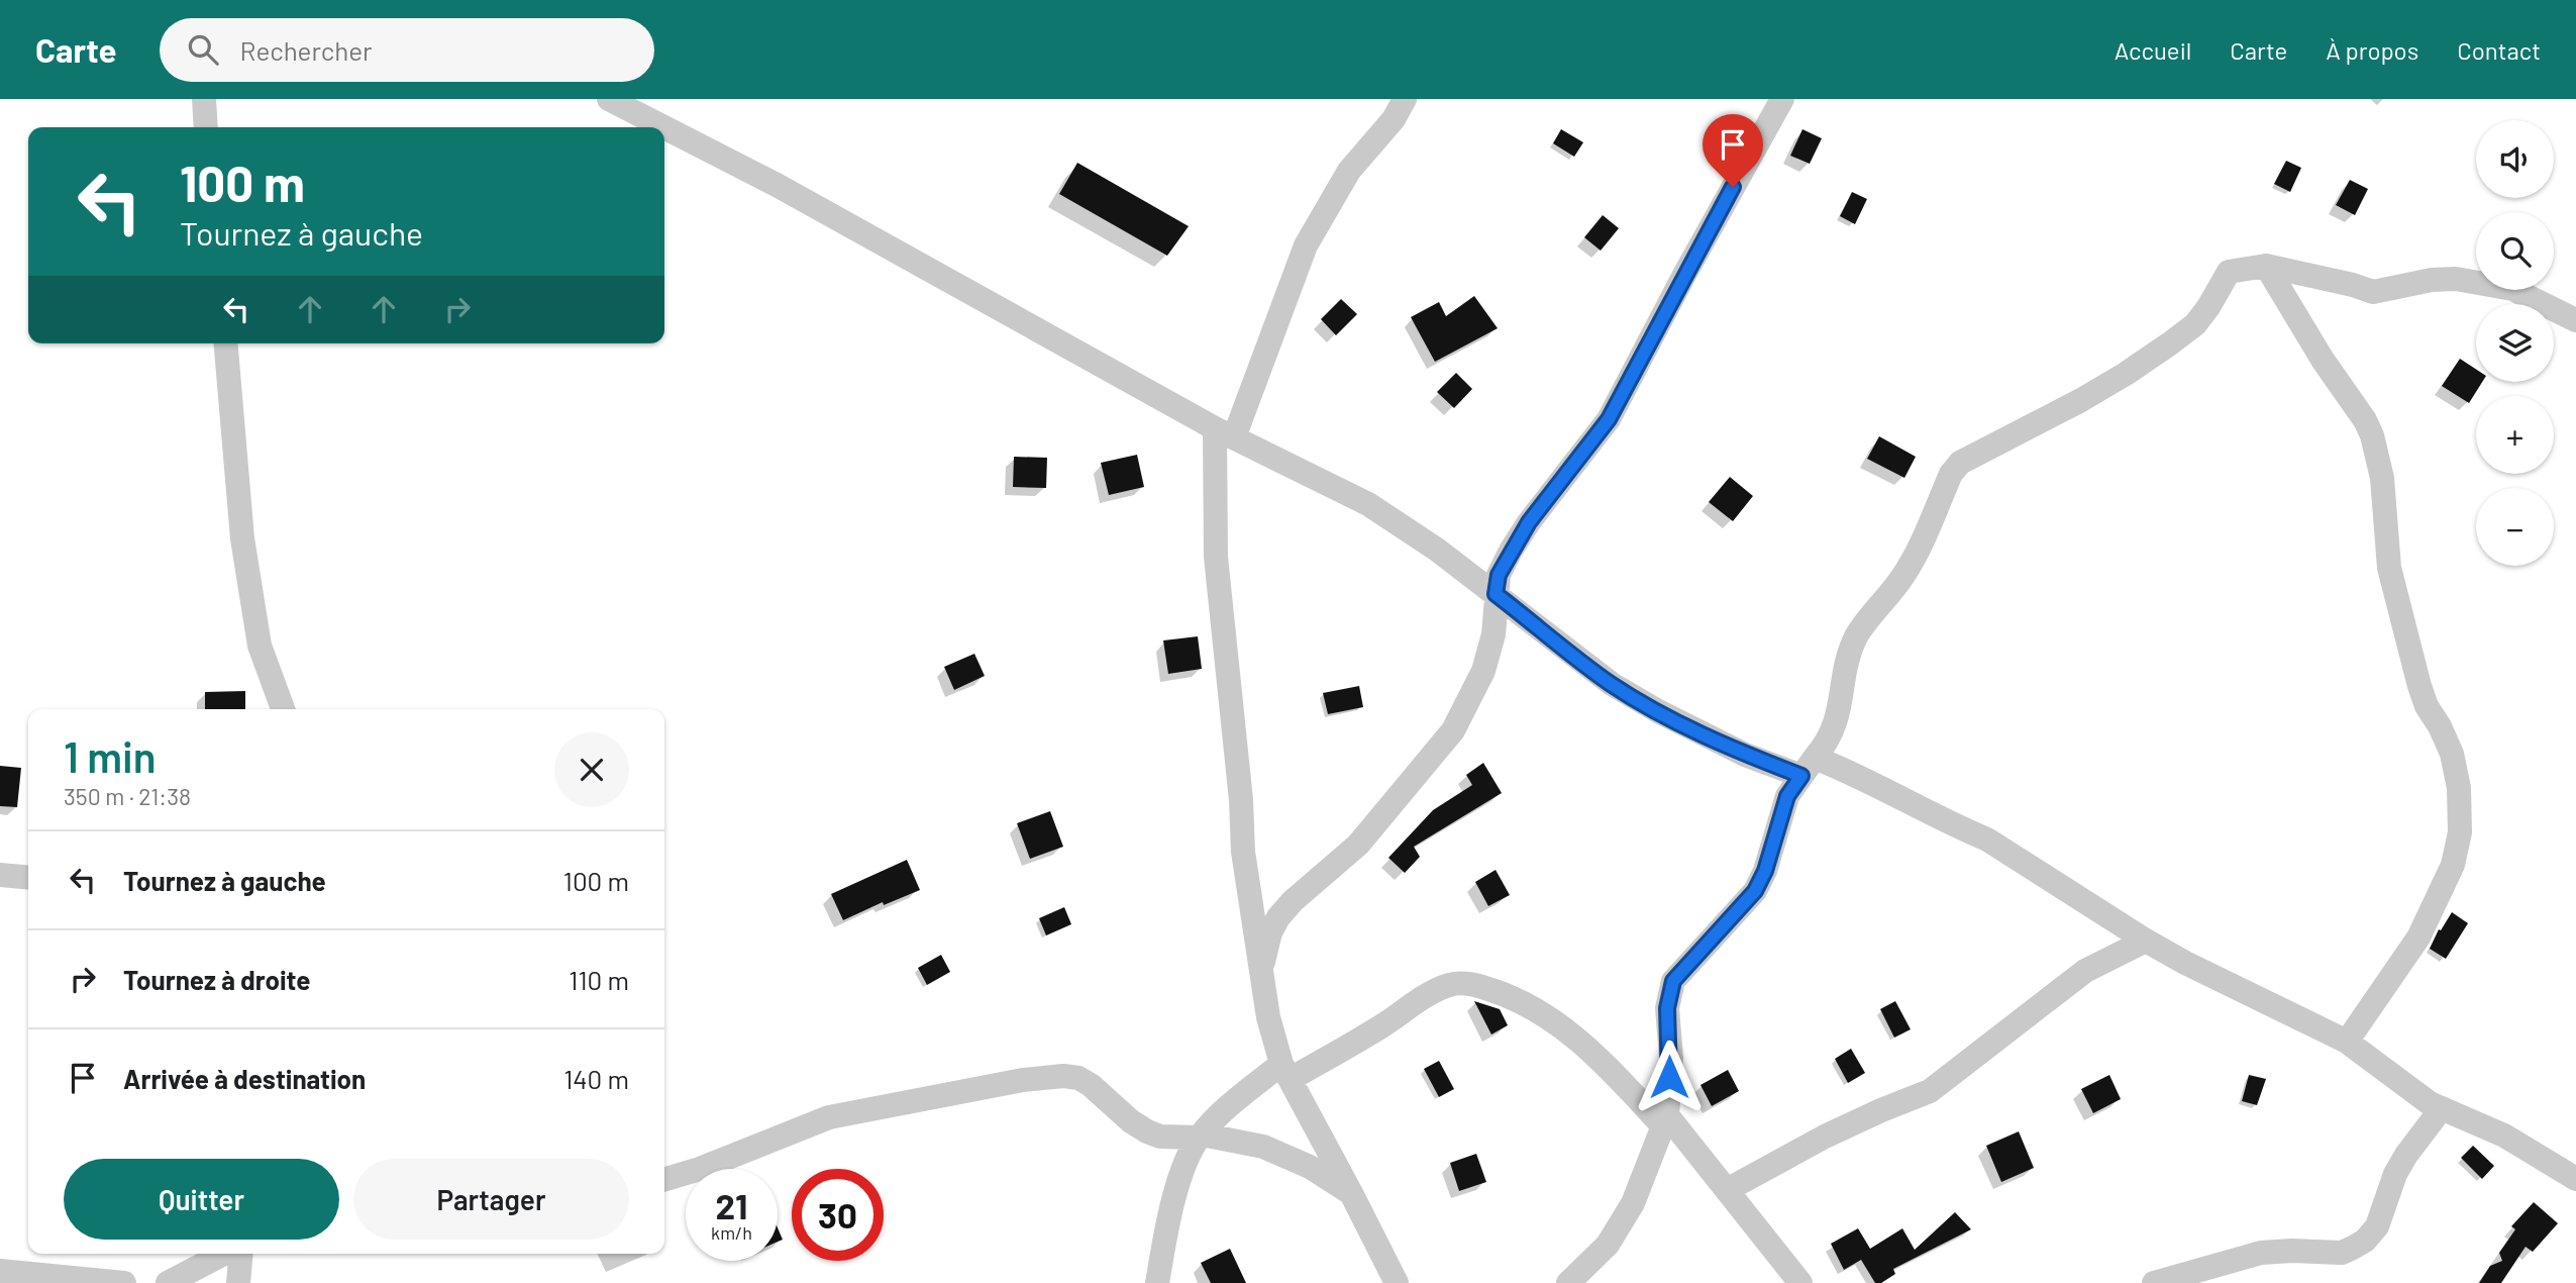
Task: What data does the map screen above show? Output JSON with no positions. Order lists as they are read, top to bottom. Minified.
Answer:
{"page":{"header":"Carte","search":"Rechercher","nav":["Accueil","Carte","À propos","Contact"],"map_buttons":["+","−"],"turn":["100 m","Tournez à gauche"],"heading":["1 min","350 m · 21:38"],"list":[{"name":"Tournez à gauche","value":"100 m"},{"name":"Tournez à droite","value":"110 m"},{"name":"Arrivée à destination","value":"140 m"}],"buttons":["Quitter","Partager"],"speed":"21 km/h","limit":"30"}}
